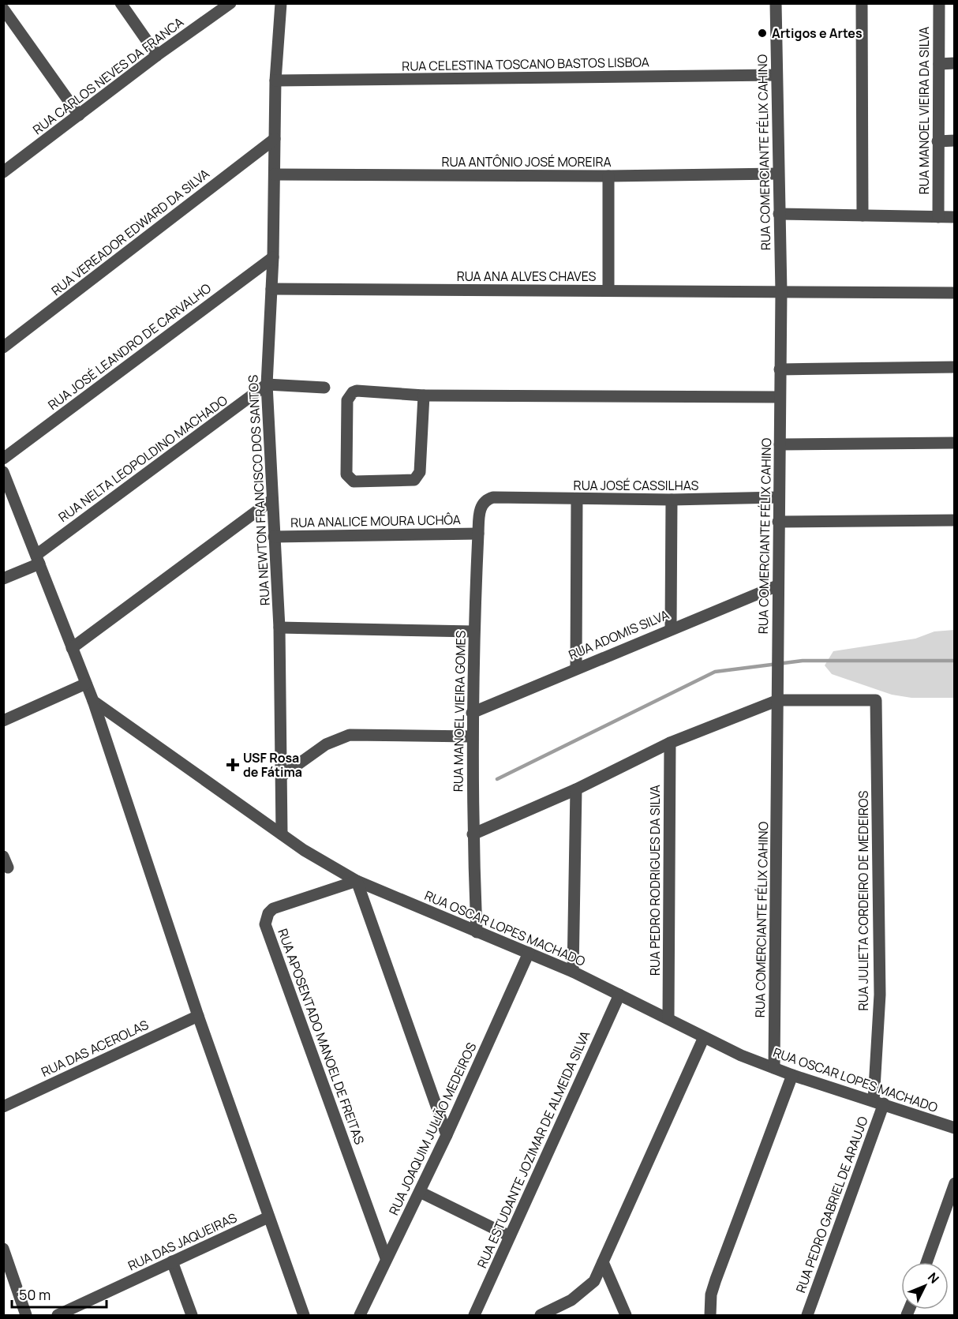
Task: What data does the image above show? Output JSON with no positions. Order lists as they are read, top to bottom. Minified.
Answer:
{"streets":{"street":["RUA CELESTINA TOSCANO BASTOS LISBOA","RUA CARLOS NEVES DA FRANCA","RUA MANOEL VIEIRA DA SILVA","RUA COMERCIANTE FÉLIX CAHINO","RUA ANTÔNIO JOSÉ MOREIRA","RUA VEREADOR EDWARD DA SILVA","RUA ANA ALVES CHAVES","RUA JOSÉ LEANDRO DE CARVALHO","RUA NELTA LEOPOLDINO MACHADO","RUA JOSÉ CASSILHAS","RUA NEWTON FRANCISCO DOS SANTOS","RUA ANALICE MOURA UCHÔA","RUA ADOMIS SILVA","RUA MANOEL VIEIRA GOMES","RUA PEDRO RODRIGUES DA SILVA","RUA JULIETA CORDEIRO DE MEDEIROS","RUA OSCAR LOPES MACHADO","RUA APOSENTADO MANOEL DE FREITAS","RUA DAS ACEROLAS","RUA JOAQUIM JULIÃO MEDEIROS","RUA ESTUDANTE JOZIMAR DE ALMEIDA SILVA","RUA PEDRO GABRIEL DE ARAUJO","RUA DAS JAQUEIRAS"]},"crossings":[["RUA CELESTINA TOSCANO BASTOS LISBOA","RUA COMERCIANTE FÉLIX CAHINO"],["RUA CELESTINA TOSCANO BASTOS LISBOA","RUA NEWTON FRANCISCO DOS SANTOS"],["RUA COMERCIANTE FÉLIX CAHINO","RUA ANTÔNIO JOSÉ MOREIRA"],["RUA COMERCIANTE FÉLIX CAHINO","RUA ANA ALVES CHAVES"],["RUA COMERCIANTE FÉLIX CAHINO","RUA JOSÉ CASSILHAS"],["RUA COMERCIANTE FÉLIX CAHINO","RUA ADOMIS SILVA"],["RUA COMERCIANTE FÉLIX CAHINO","RUA JULIETA CORDEIRO DE MEDEIROS"],["RUA COMERCIANTE FÉLIX CAHINO","RUA OSCAR LOPES MACHADO"],["RUA ANTÔNIO JOSÉ MOREIRA","RUA NEWTON FRANCISCO DOS SANTOS"],["RUA VEREADOR EDWARD DA SILVA","RUA NEWTON FRANCISCO DOS SANTOS"],["RUA ANA ALVES CHAVES","RUA NEWTON FRANCISCO DOS SANTOS"],["RUA JOSÉ LEANDRO DE CARVALHO","RUA NEWTON FRANCISCO DOS SANTOS"],["RUA NELTA LEOPOLDINO MACHADO","RUA NEWTON FRANCISCO DOS SANTOS"],["RUA JOSÉ CASSILHAS","RUA MANOEL VIEIRA GOMES"],["RUA NEWTON FRANCISCO DOS SANTOS","RUA ANALICE MOURA UCHÔA"],["RUA NEWTON FRANCISCO DOS SANTOS","RUA OSCAR LOPES MACHADO"],["RUA ANALICE MOURA UCHÔA","RUA MANOEL VIEIRA GOMES"],["RUA ADOMIS SILVA","RUA MANOEL VIEIRA GOMES"],["RUA MANOEL VIEIRA GOMES","RUA OSCAR LOPES MACHADO"],["RUA PEDRO RODRIGUES DA SILVA","RUA OSCAR LOPES MACHADO"],["RUA JULIETA CORDEIRO DE MEDEIROS","RUA OSCAR LOPES MACHADO"],["RUA JULIETA CORDEIRO DE MEDEIROS","RUA PEDRO GABRIEL DE ARAUJO"],["RUA OSCAR LOPES MACHADO","RUA APOSENTADO MANOEL DE FREITAS"],["RUA OSCAR LOPES MACHADO","RUA JOAQUIM JULIÃO MEDEIROS"],["RUA OSCAR LOPES MACHADO","RUA ESTUDANTE JOZIMAR DE ALMEIDA SILVA"],["RUA OSCAR LOPES MACHADO","RUA PEDRO GABRIEL DE ARAUJO"],["RUA APOSENTADO MANOEL DE FREITAS","RUA JOAQUIM JULIÃO MEDEIROS"]],"places":{"other":["Artigos e Artes"],"health":["USF Rosa de Fátima"]},"scale_bar":"50 m","north":"top right"}
